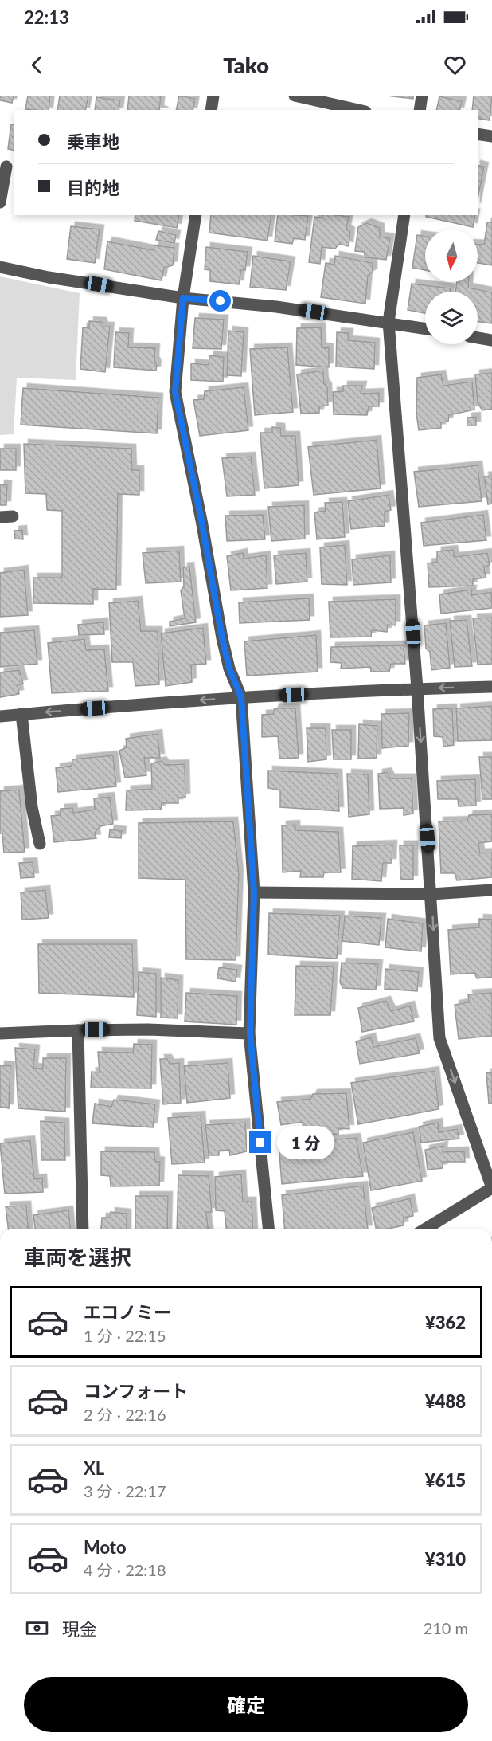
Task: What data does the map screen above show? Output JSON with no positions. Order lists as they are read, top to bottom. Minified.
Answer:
{"north":"bottom","page":{"status":"22:13","header":"Tako","banner":["乗車地","目的地"],"bubble":"1 分","heading":"車両を選択","list":[{"name":"エコノミー","note":"1 分 · 22:15","value":"¥362"},{"name":"コンフォート","note":"2 分 · 22:16","value":"¥488"},{"name":"XL","note":"3 分 · 22:17","value":"¥615"},{"name":"Moto","note":"4 分 · 22:18","value":"¥310"}],"pay":["現金","210 m"],"buttons":"確定"}}
